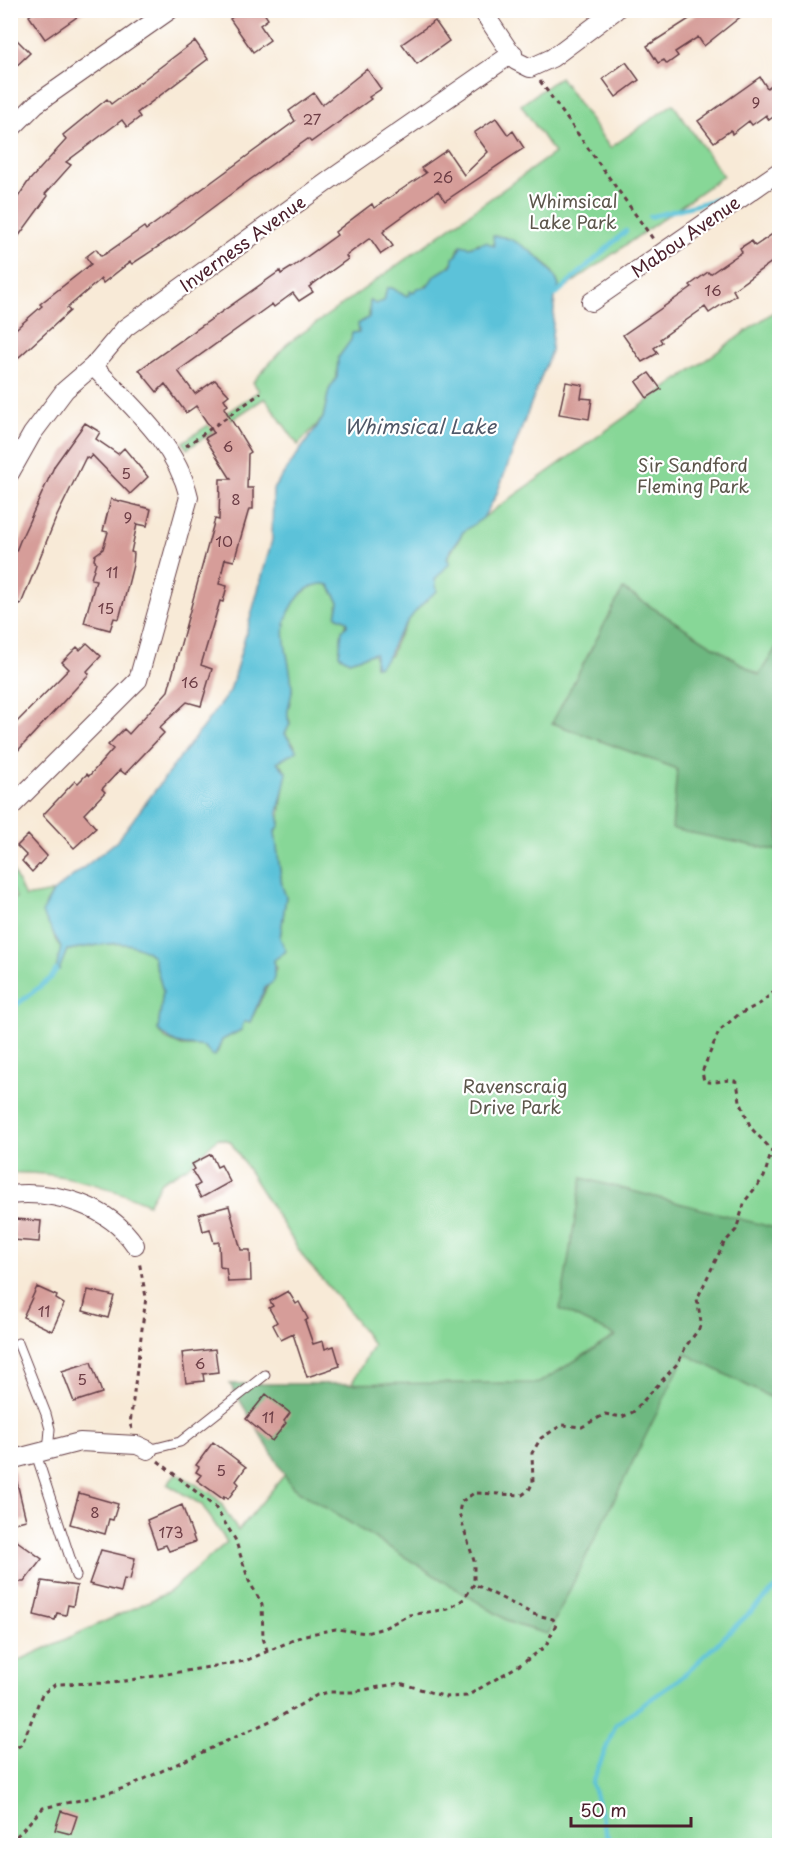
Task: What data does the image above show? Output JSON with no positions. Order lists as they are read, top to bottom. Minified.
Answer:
{"streets":{"street":["Mabou Avenue","Inverness Avenue"]},"water":["Whimsical Lake"],"parks":["Whimsical Lake Park","Sir Sandford Fleming Park","Ravenscraig Drive Park"],"house_numbers":["9","27","26","16","6","5","8","9","10","11","15","16","11","6","5","11","5","8","173"],"scale_bar":"50 m"}
